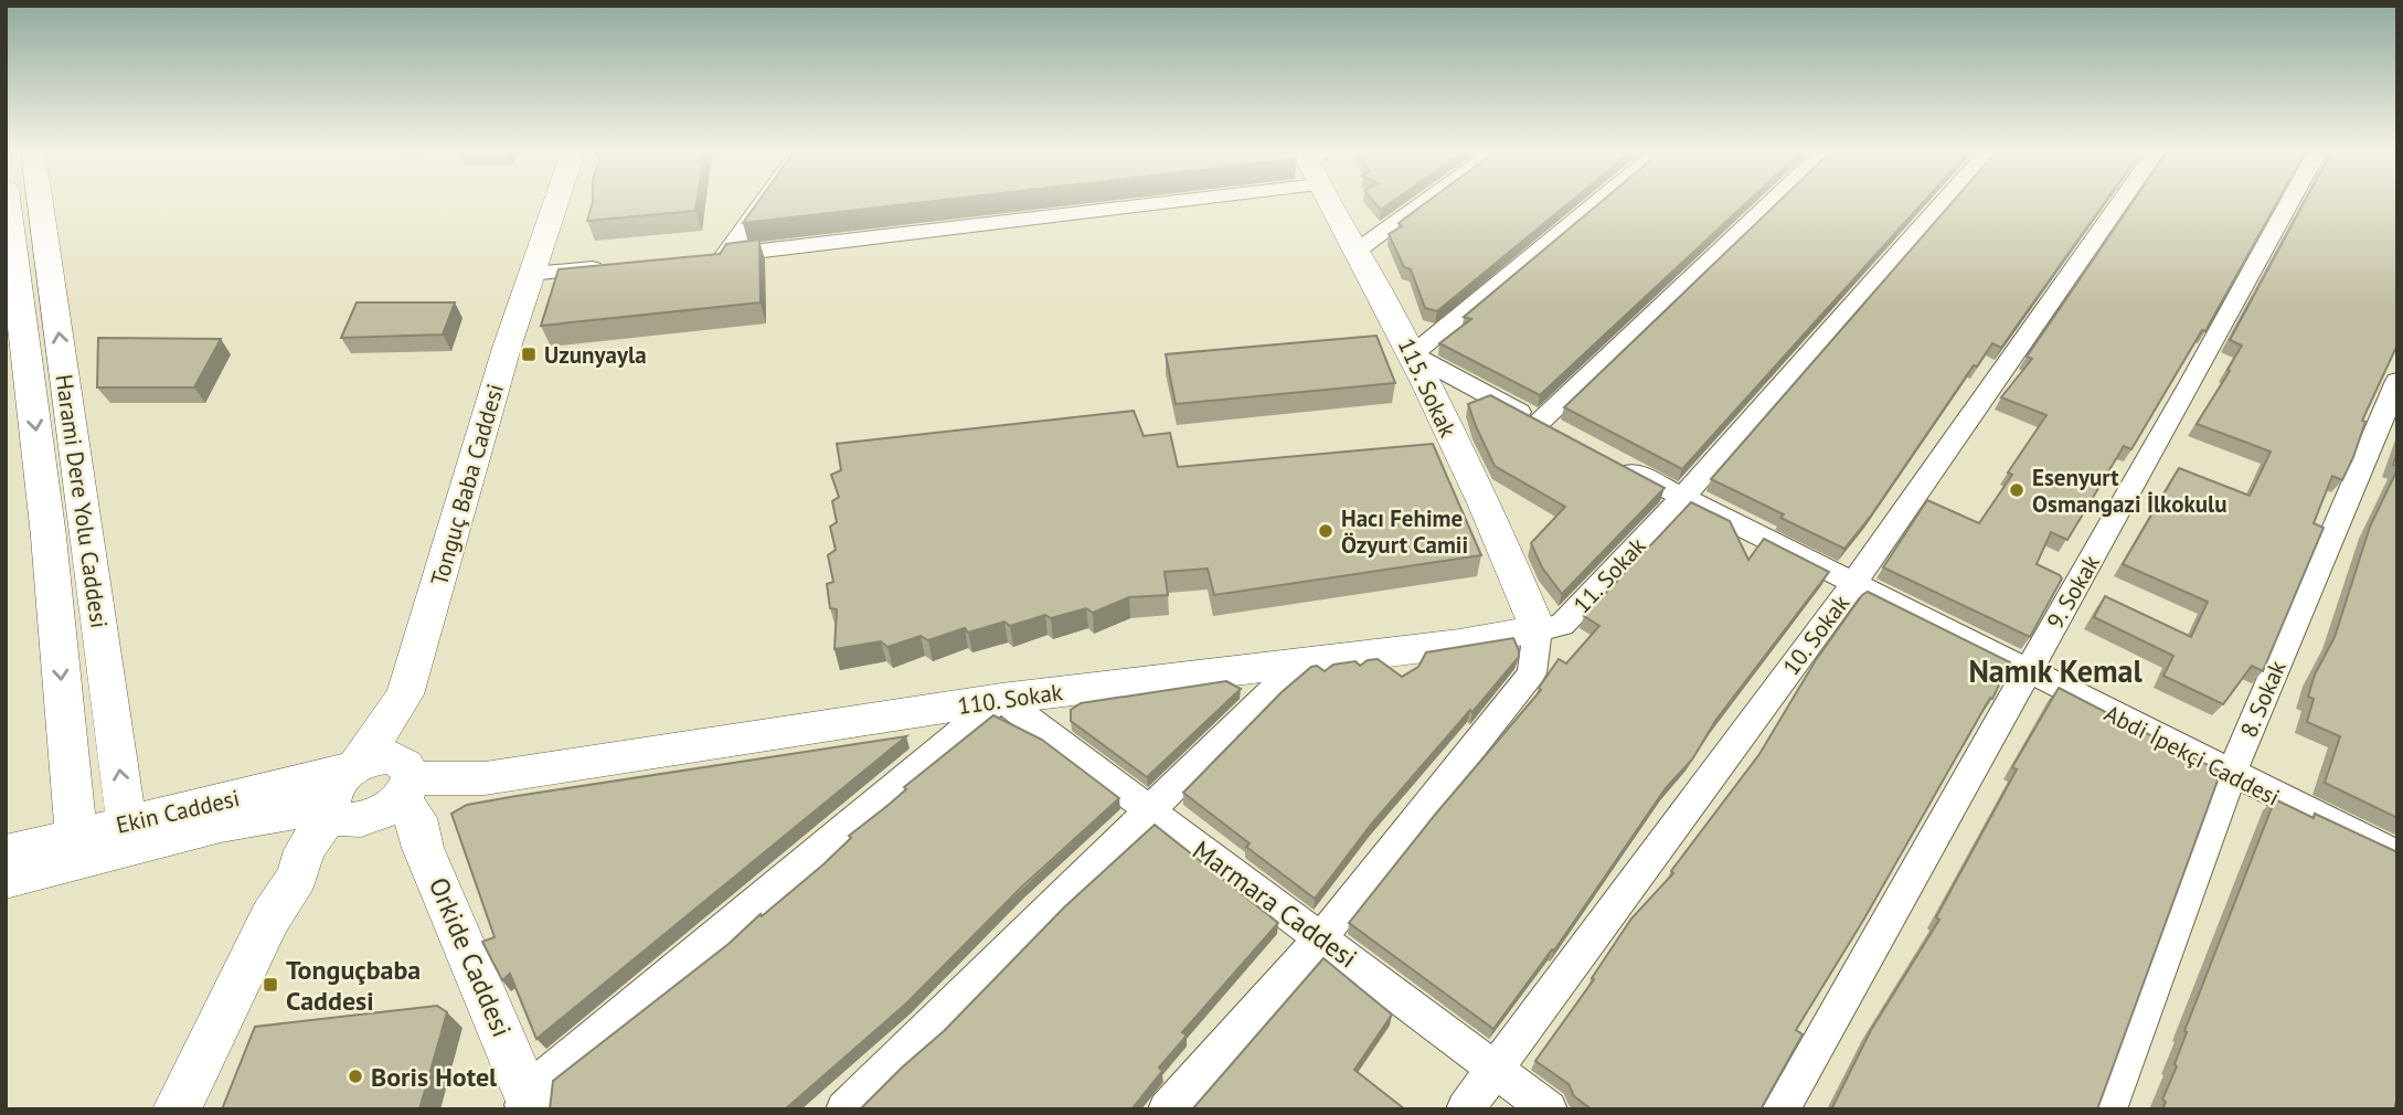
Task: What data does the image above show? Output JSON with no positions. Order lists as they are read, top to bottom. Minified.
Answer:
{"streets":{"street":["115. Sokak","Tonguç Baba Caddesi","Harami Dere Yolu Caddesi","11. Sokak","9. Sokak","10. Sokak","110. Sokak","8. Sokak","Abdi İpekçi Caddesi","Ekin Caddesi","Marmara Caddesi","Orkide Caddesi"]},"crossings":[["115. Sokak","11. Sokak"],["115. Sokak","110. Sokak"],["Tonguç Baba Caddesi","110. Sokak"],["Tonguç Baba Caddesi","Ekin Caddesi"],["Tonguç Baba Caddesi","Orkide Caddesi"],["Harami Dere Yolu Caddesi","Ekin Caddesi"],["11. Sokak","110. Sokak"],["11. Sokak","Abdi İpekçi Caddesi"],["9. Sokak","Abdi İpekçi Caddesi"],["10. Sokak","Abdi İpekçi Caddesi"],["10. Sokak","Marmara Caddesi"],["110. Sokak","Ekin Caddesi"],["110. Sokak","Marmara Caddesi"],["110. Sokak","Orkide Caddesi"],["8. Sokak","Abdi İpekçi Caddesi"],["Ekin Caddesi","Orkide Caddesi"]],"districts":["Namık Kemal"],"places":{"transit":["Uzunyayla","Tonguçbaba Caddesi"],"other":["Esenyurt Osmangazi İlkokulu","Hacı Fehime Özyurt Camii","Boris Hotel"]}}
